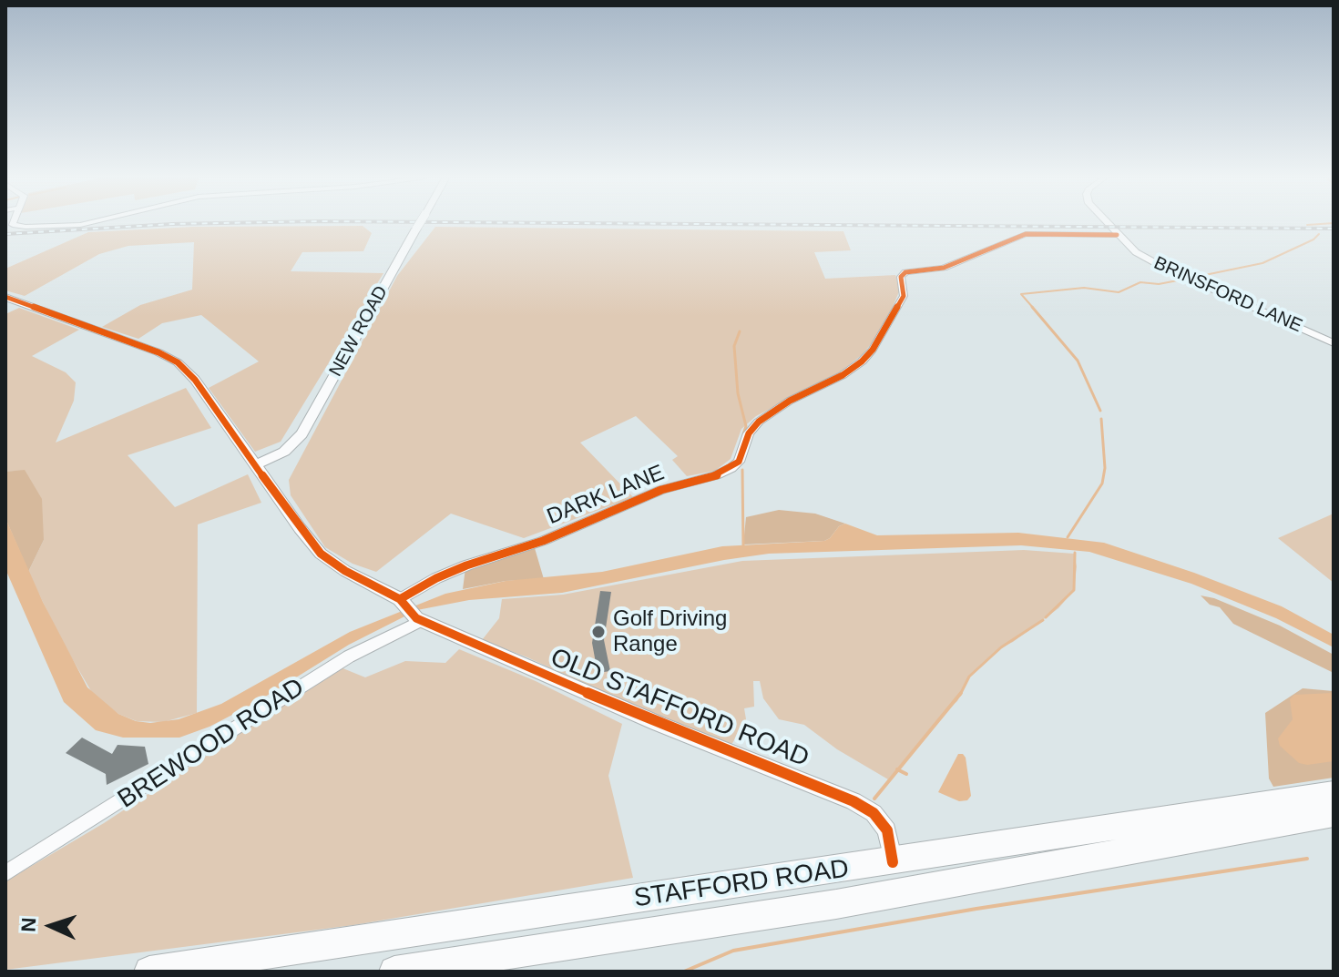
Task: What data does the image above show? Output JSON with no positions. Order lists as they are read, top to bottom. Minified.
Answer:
{"streets":{"highway":["STAFFORD ROAD"],"street":["BRINSFORD LANE","NEW ROAD","DARK LANE","OLD STAFFORD ROAD","BREWOOD ROAD"]},"crossings":[["BRINSFORD LANE","DARK LANE"],["OLD STAFFORD ROAD","BREWOOD ROAD"],["OLD STAFFORD ROAD","STAFFORD ROAD"]],"places":["Golf Driving Range"],"north":"left"}
